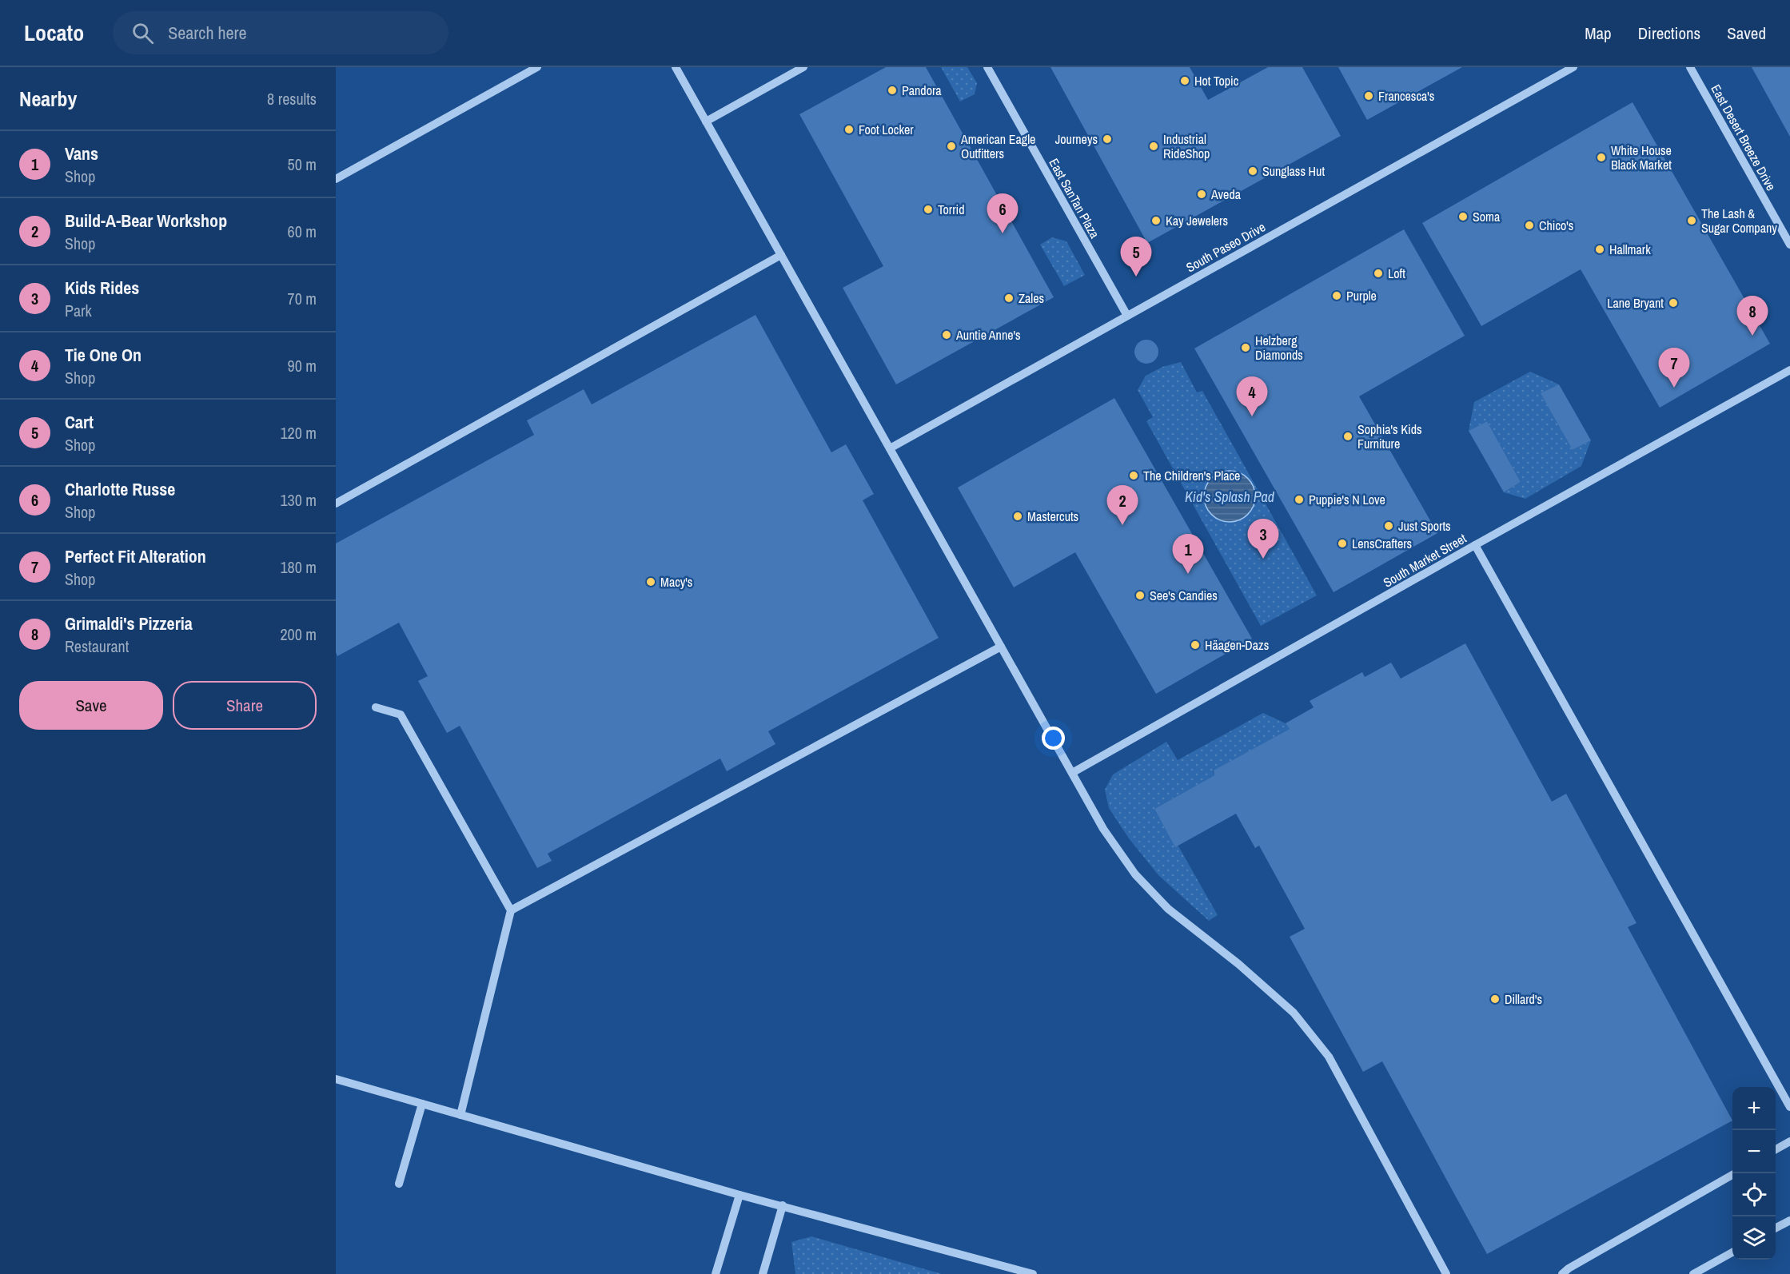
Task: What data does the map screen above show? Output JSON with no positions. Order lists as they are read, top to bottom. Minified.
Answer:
{"streets":{"lane":["East Desert Breeze Drive","East SanTan Plaza","South Paseo Drive","South Market Street"]},"crossings":[["East SanTan Plaza","South Paseo Drive"]],"water":["Kid's Splash Pad"],"places":["Hot Topic","Pandora","Francesca's","Foot Locker","Journeys","American Eagle Outfitters","Industrial RideShop","White House Black Market","Sunglass Hut","Aveda","Torrid","Soma","Kay Jewelers","The Lash & Sugar Company","Chico's","Hallmark","Loft","Purple","Zales","Lane Bryant","Auntie Anne's","Helzberg Diamonds","Sophia's Kids Furniture","The Children's Place","Puppie's N Love","Mastercuts","Just Sports","LensCrafters","Macy's","See's Candies","Häagen-Dazs","Dillard's"],"page":{"header":"Locato","search":"Search here","nav":["Map","Directions","Saved"],"heading":["Nearby","8 results"],"list":[{"mark":"1","name":"Vans","note":"Shop","value":"50 m"},{"mark":"2","name":"Build-A-Bear Workshop","note":"Shop","value":"60 m"},{"mark":"3","name":"Kids Rides","note":"Park","value":"70 m"},{"mark":"4","name":"Tie One On","note":"Shop","value":"90 m"},{"mark":"5","name":"Cart","note":"Shop","value":"120 m"},{"mark":"6","name":"Charlotte Russe","note":"Shop","value":"130 m"},{"mark":"7","name":"Perfect Fit Alteration","note":"Shop","value":"180 m"},{"mark":"8","name":"Grimaldi's Pizzeria","note":"Restaurant","value":"200 m"}],"pins":["6","5","8","7","4","2","3","1"],"buttons":["Save","Share"],"map_buttons":["+","−"]}}
